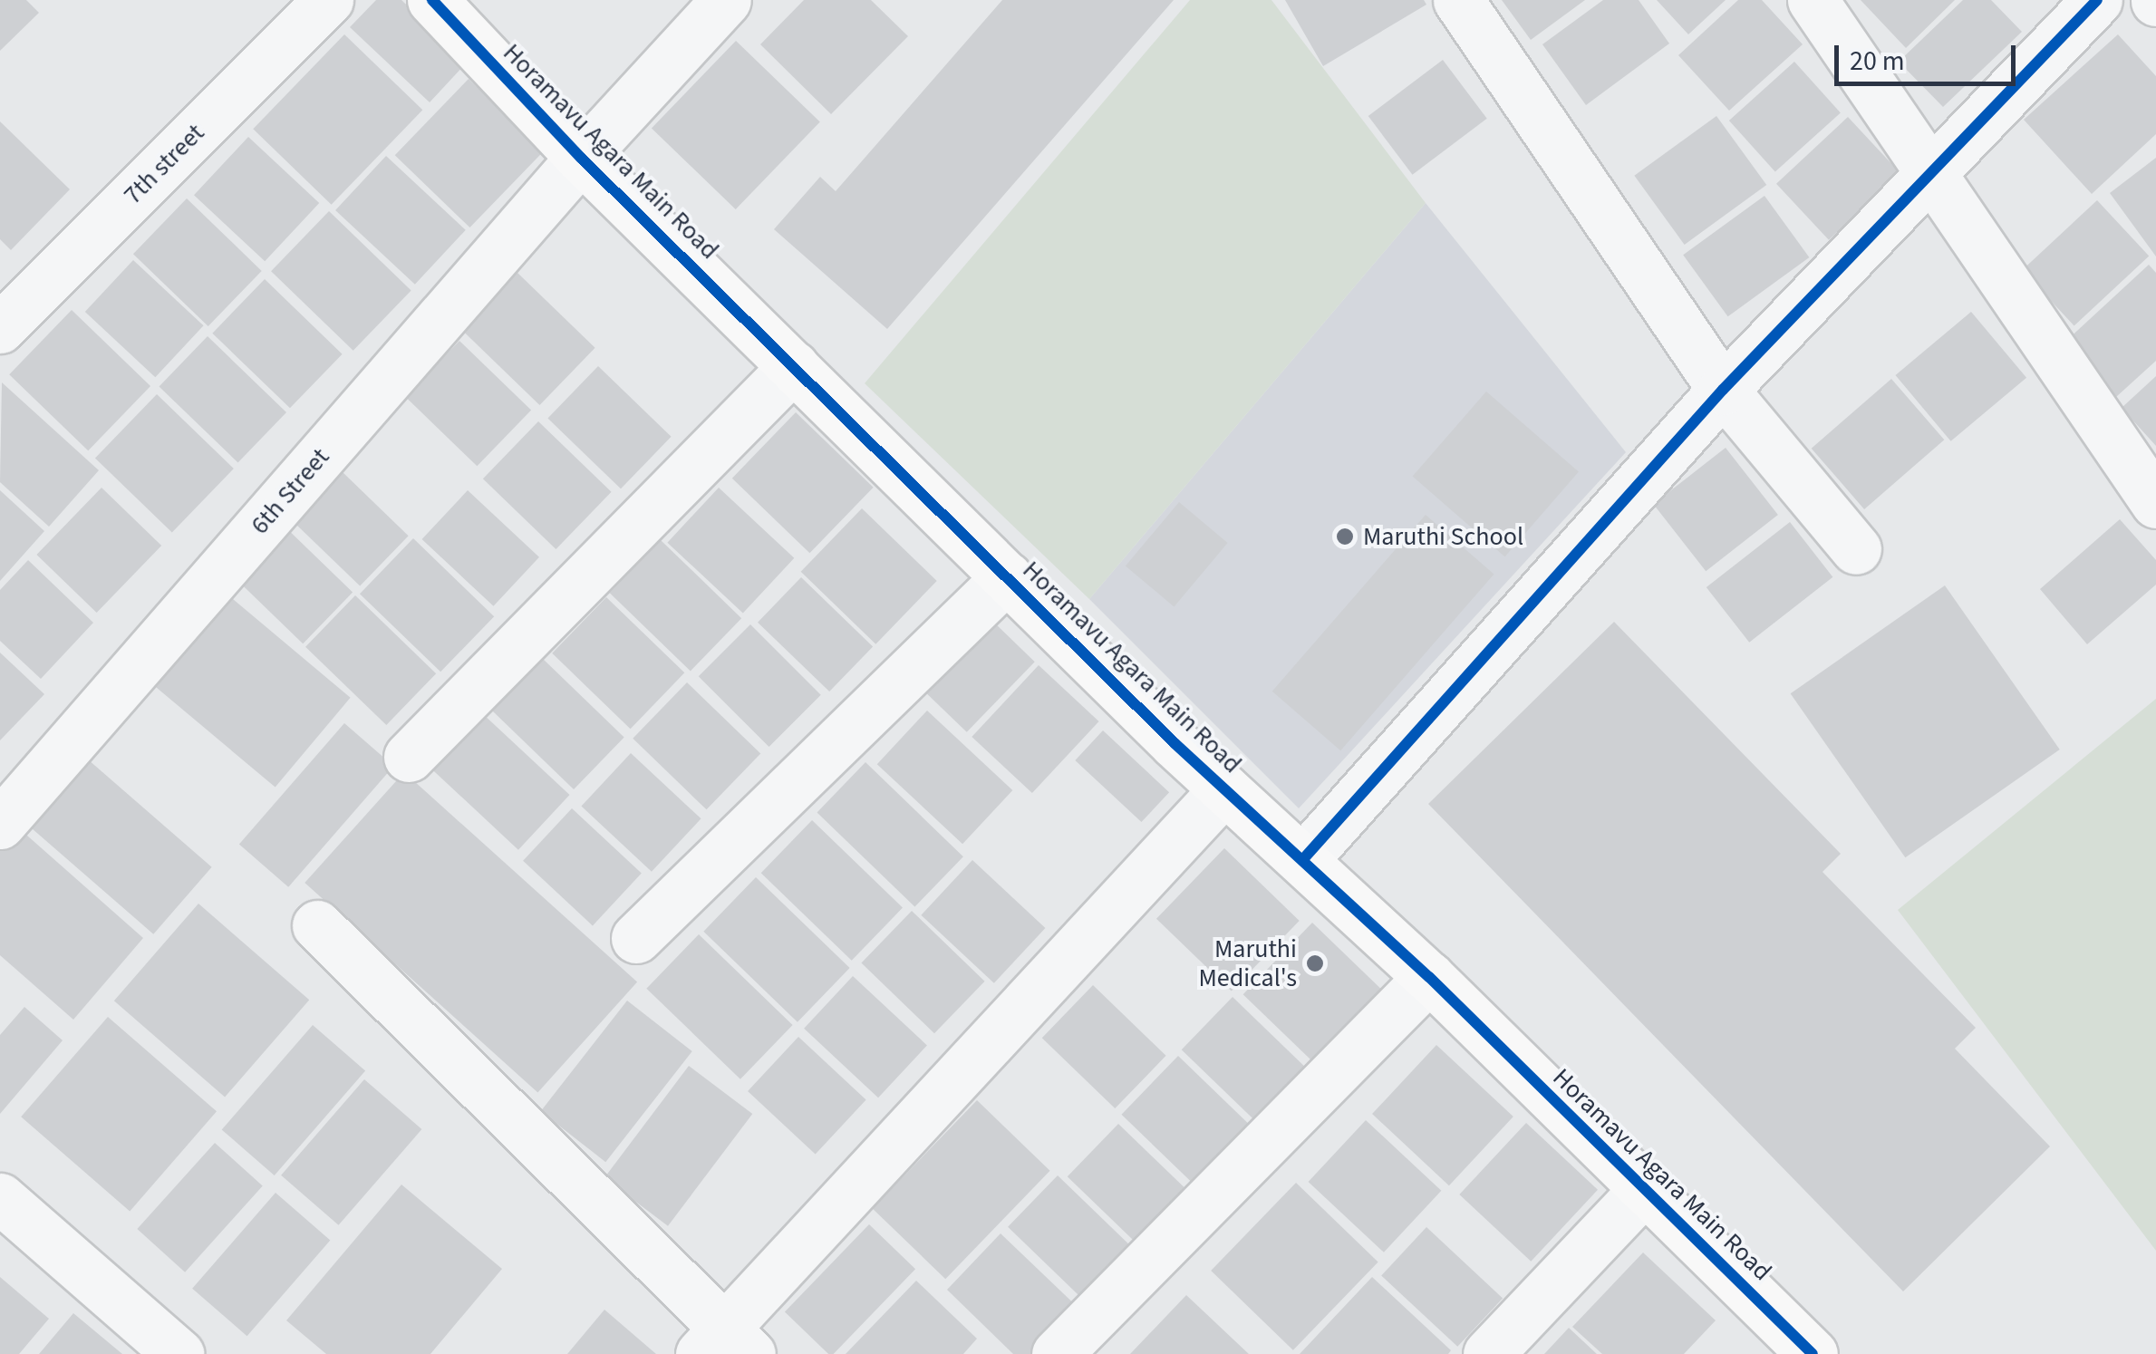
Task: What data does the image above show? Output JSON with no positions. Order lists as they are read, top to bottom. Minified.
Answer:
{"streets":{"street":["Horamavu Agara Main Road","7th street","6th Street"]},"crossings":[["Horamavu Agara Main Road","6th Street"]],"places":["Maruthi School","Maruthi Medical's"],"scale_bar":"20 m"}
